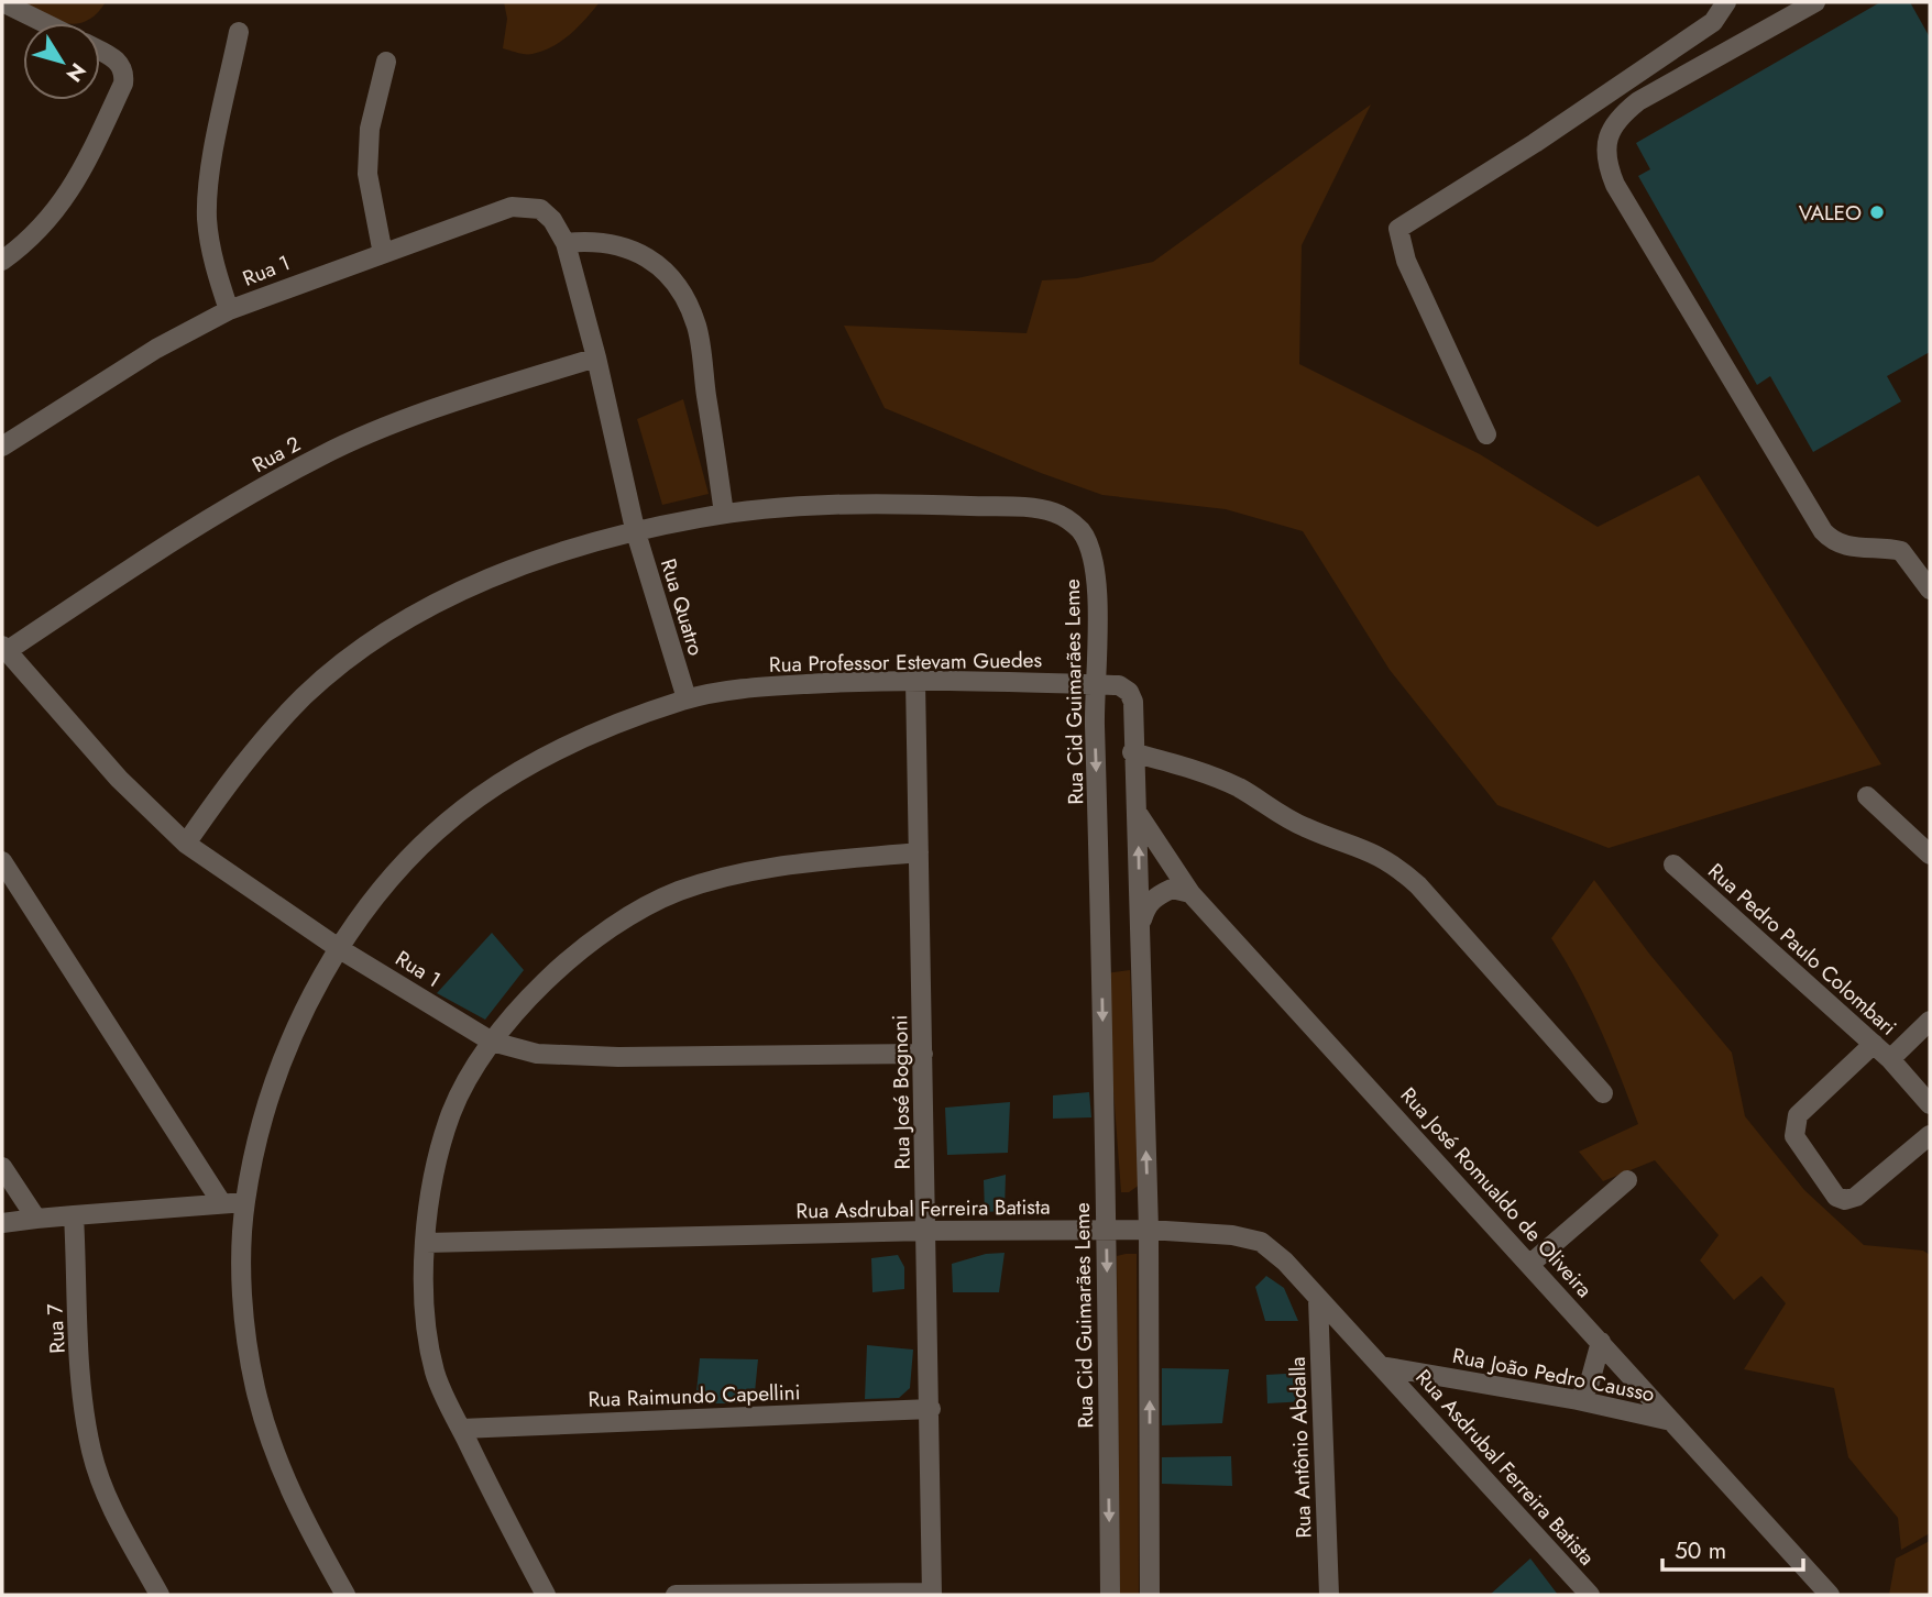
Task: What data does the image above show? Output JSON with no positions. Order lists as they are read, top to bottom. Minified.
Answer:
{"streets":{"street":["Rua 1","Rua 2","Rua Quatro","Rua Professor Estevam Guedes","Rua Cid Guimarães Leme","Rua Pedro Paulo Colombari","Rua José Bognoni","Rua José Romualdo de Oliveira","Rua Asdrubal Ferreira Batista","Rua 7","Rua João Pedro Causso","Rua Raimundo Capellini","Rua Antônio Abdalla"]},"crossings":[["Rua 1","Rua 2"],["Rua 1","Rua Quatro"],["Rua 1","Rua Professor Estevam Guedes"],["Rua 1","Rua Cid Guimarães Leme"],["Rua 1","Rua José Bognoni"],["Rua 2","Rua Quatro"],["Rua Quatro","Rua Professor Estevam Guedes"],["Rua Quatro","Rua Cid Guimarães Leme"],["Rua Professor Estevam Guedes","Rua Cid Guimarães Leme"],["Rua Professor Estevam Guedes","Rua José Bognoni"],["Rua Cid Guimarães Leme","Rua Asdrubal Ferreira Batista"],["Rua José Bognoni","Rua Asdrubal Ferreira Batista"],["Rua José Bognoni","Rua Raimundo Capellini"],["Rua José Romualdo de Oliveira","Rua João Pedro Causso"],["Rua Asdrubal Ferreira Batista","Rua João Pedro Causso"],["Rua Asdrubal Ferreira Batista","Rua Antônio Abdalla"]],"places":["VALEO"],"scale_bar":"50 m","north":"bottom right"}
